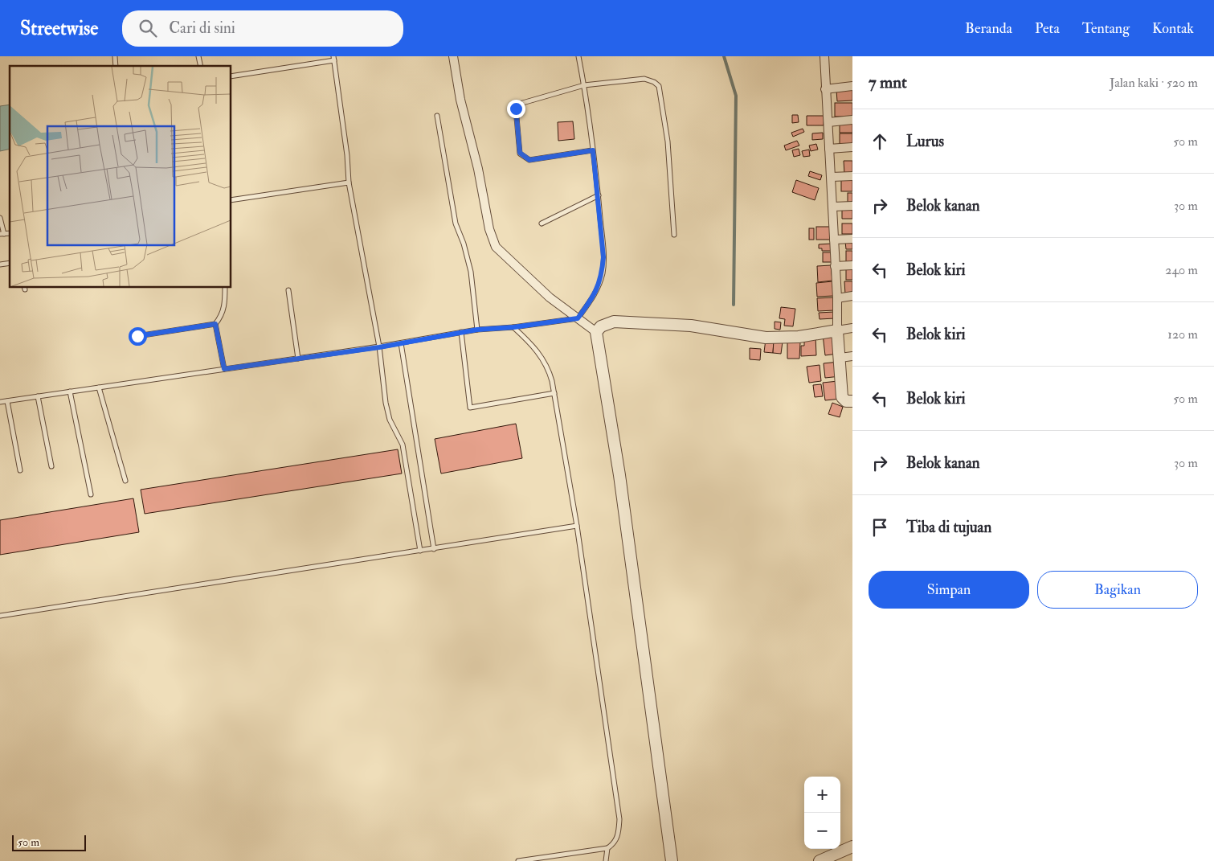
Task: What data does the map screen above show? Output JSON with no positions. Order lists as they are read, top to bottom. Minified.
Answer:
{"scale_bar":"50 m","page":{"header":"Streetwise","search":"Cari di sini","nav":["Beranda","Peta","Tentang","Kontak"],"heading":["7 mnt","Jalan kaki · 520 m"],"list":[["Lurus","50 m"],["Belok kanan","30 m"],["Belok kiri","240 m"],["Belok kiri","120 m"],["Belok kiri","50 m"],["Belok kanan","30 m"],"Tiba di tujuan"],"buttons":["Simpan","Bagikan"],"map_buttons":["+","−"],"scale":"50 m"}}
